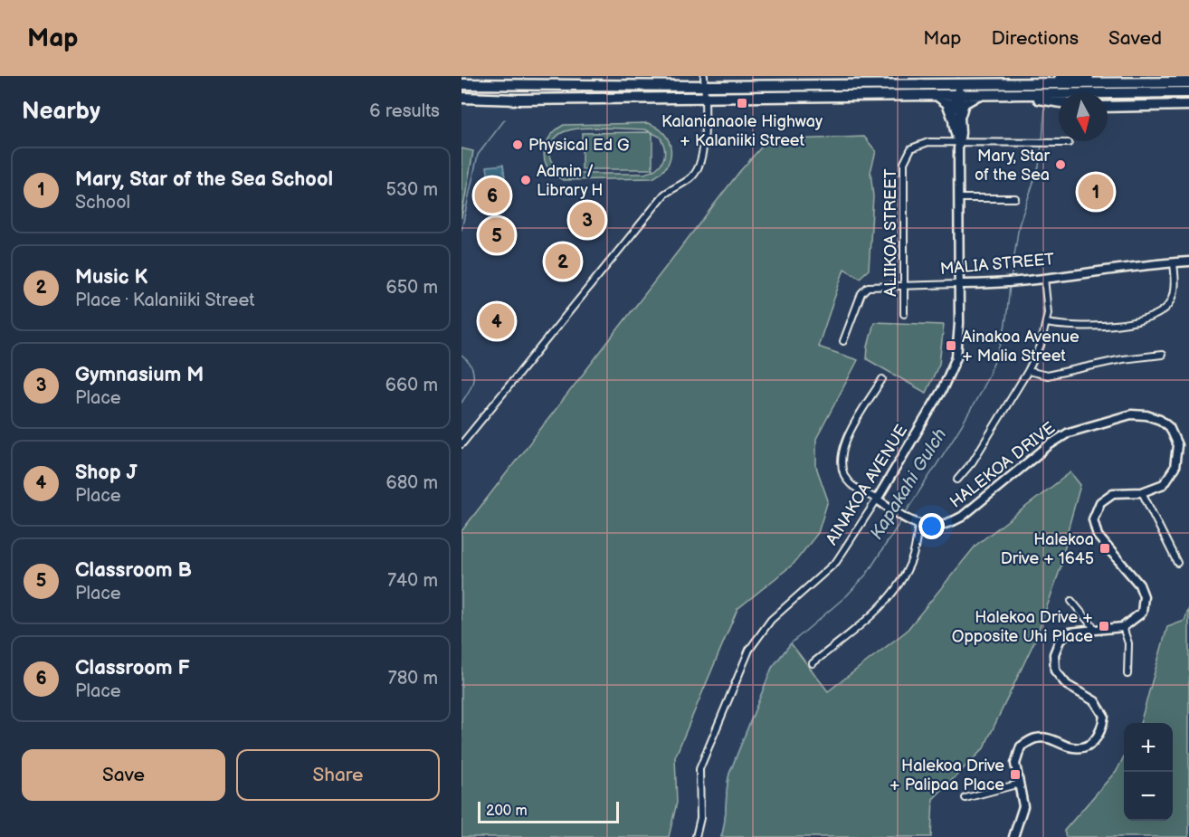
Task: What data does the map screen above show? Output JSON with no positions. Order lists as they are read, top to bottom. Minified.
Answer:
{"streets":{"street":["ALIIKOA STREET","MALIA STREET","HALEKOA DRIVE","AINAKOA AVENUE"]},"crossings":[["ALIIKOA STREET","MALIA STREET"],["ALIIKOA STREET","AINAKOA AVENUE"],["MALIA STREET","AINAKOA AVENUE"]],"water":["Kapakahi Gulch"],"places":{"transit":["Kalanianaole Highway + Kalaniiki Street","Ainakoa Avenue + Malia Street","Halekoa Drive + 1645","Halekoa Drive + Opposite Uhi Place","Halekoa Drive + Palipaa Place"],"other":["Physical Ed G","Mary, Star of the Sea","Admin / Library H"]},"scale_bar":"200 m","north":"bottom","page":{"header":"Map","nav":["Map","Directions","Saved"],"heading":["Nearby","6 results"],"list":[{"mark":"1","name":"Mary, Star of the Sea School","note":"School","value":"530 m"},{"mark":"2","name":"Music K","note":"Place · Kalaniiki Street","value":"650 m"},{"mark":"3","name":"Gymnasium M","note":"Place","value":"660 m"},{"mark":"4","name":"Shop J","note":"Place","value":"680 m"},{"mark":"5","name":"Classroom B","note":"Place","value":"740 m"},{"mark":"6","name":"Classroom F","note":"Place","value":"780 m"}],"pins":["1","6","3","5","2","4"],"map_buttons":["+","−"],"buttons":["Save","Share"],"scale":"200 m"}}
